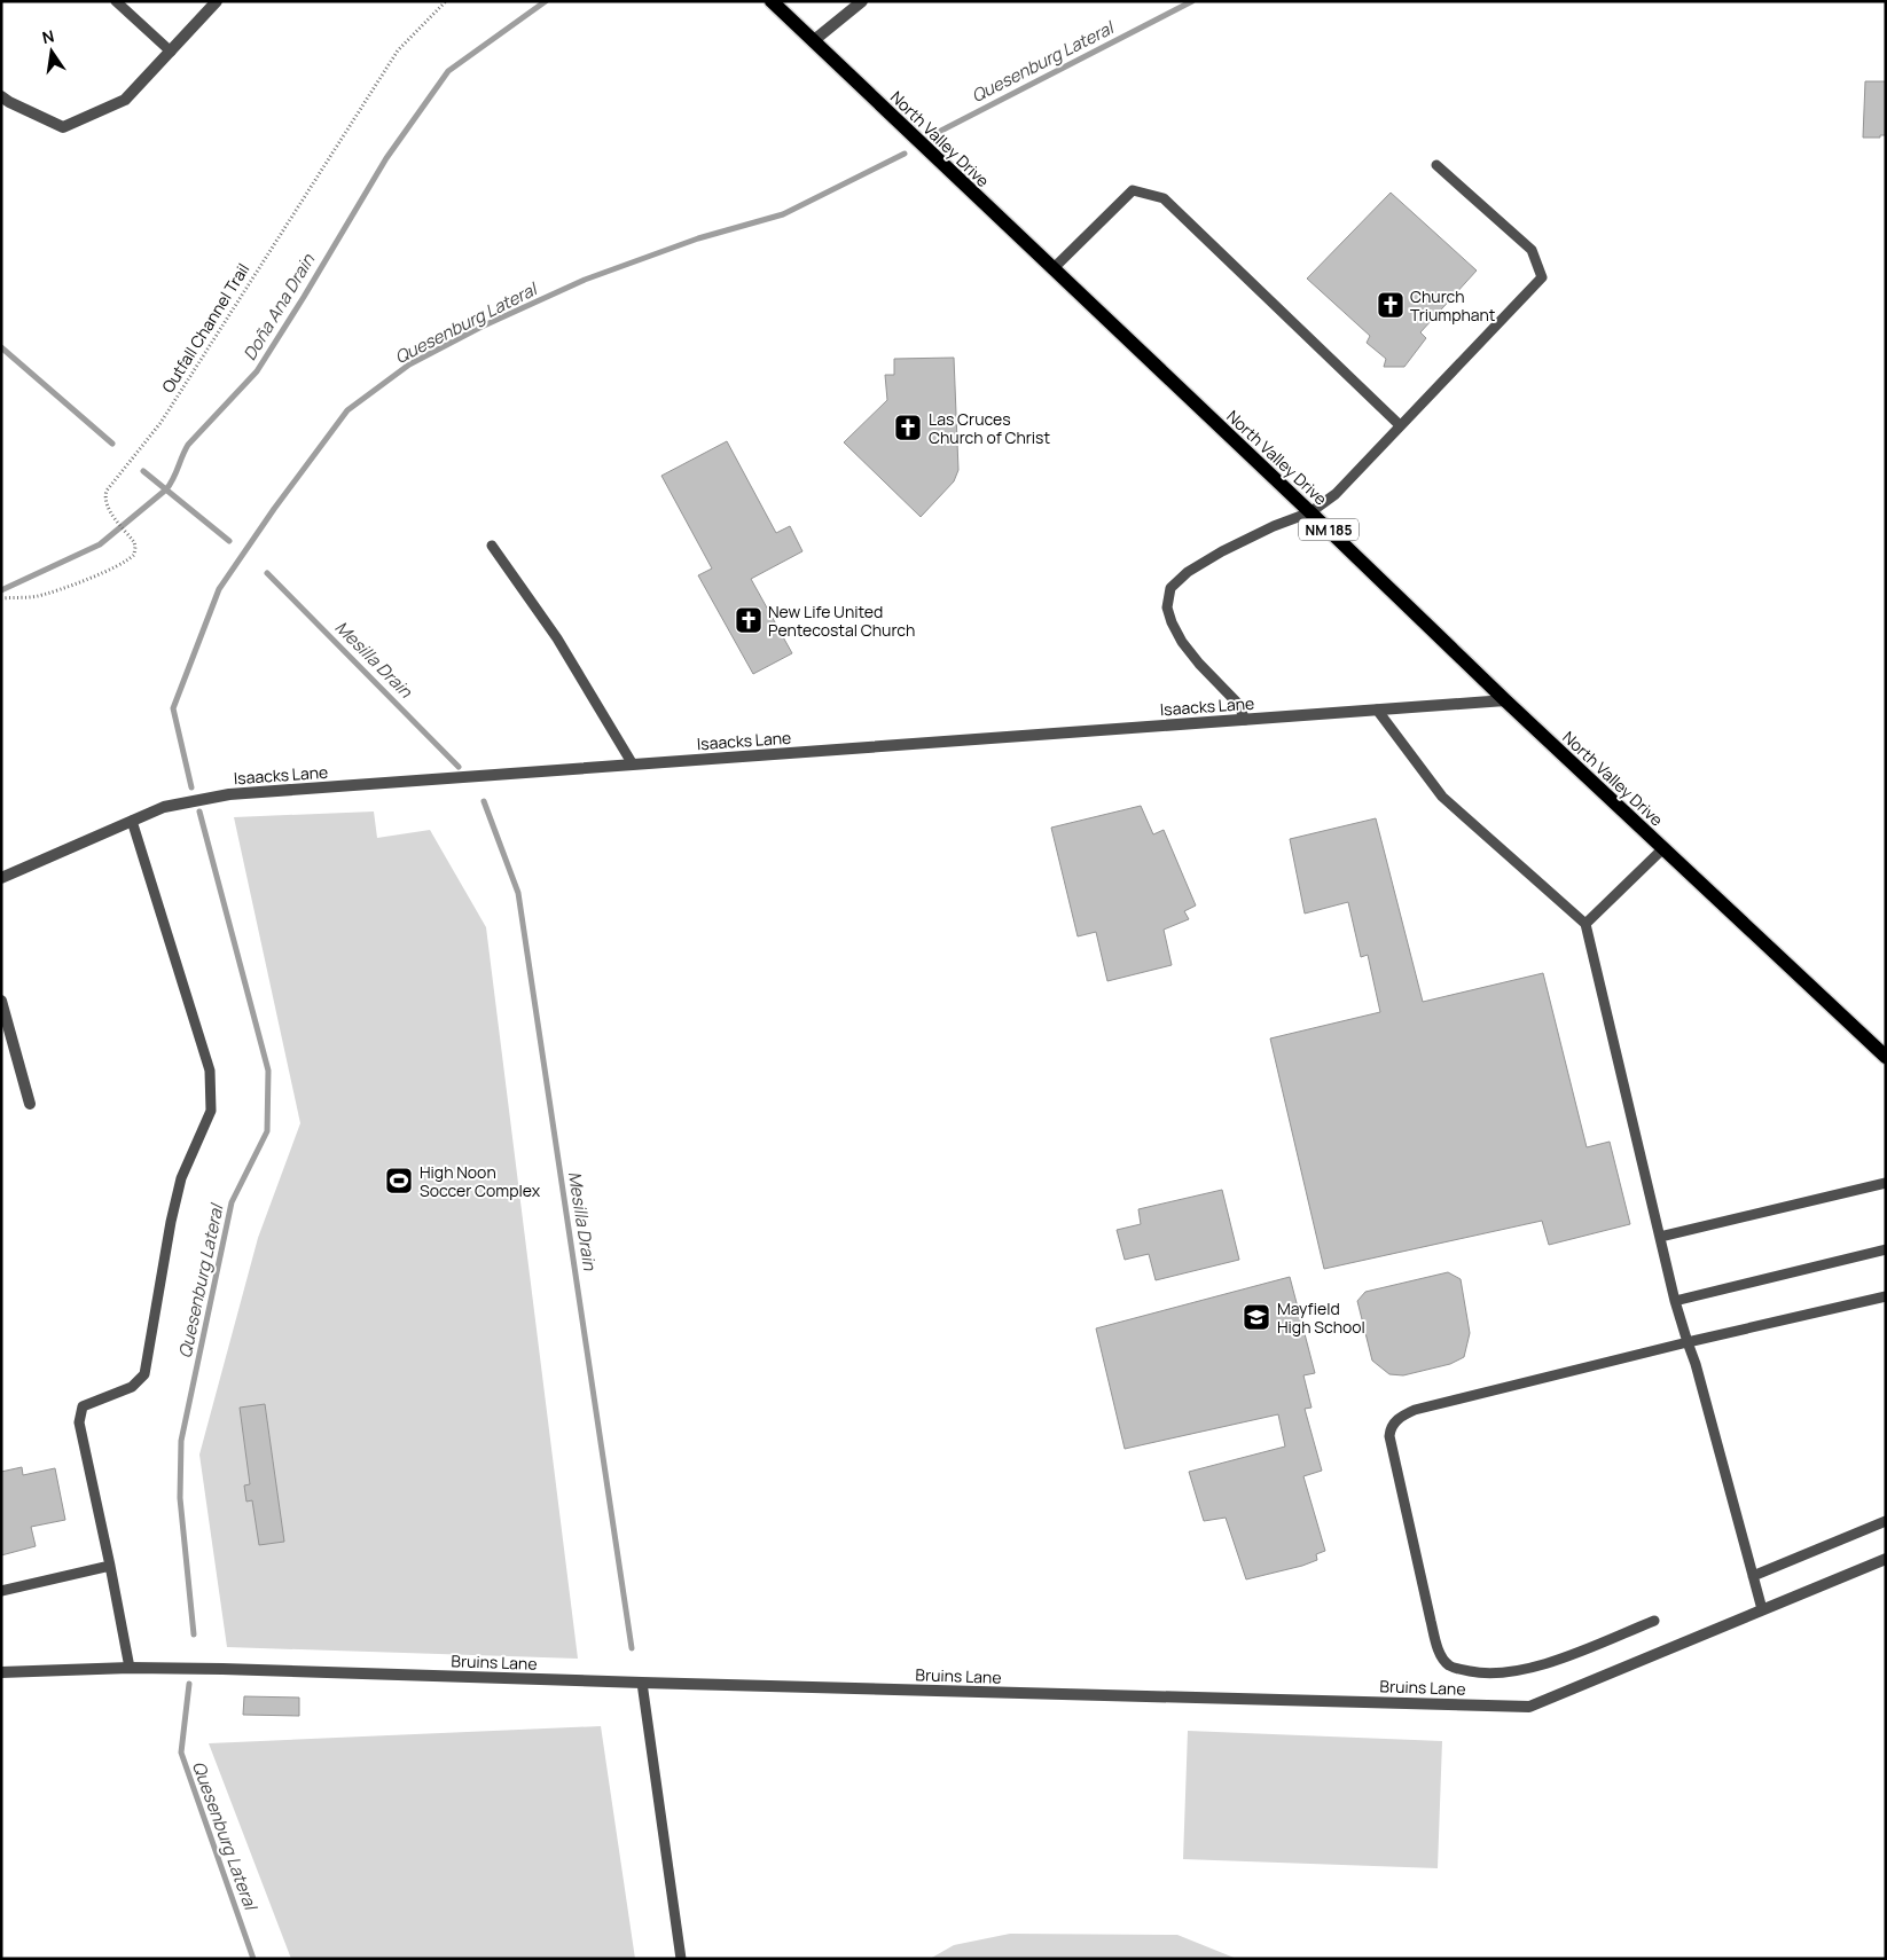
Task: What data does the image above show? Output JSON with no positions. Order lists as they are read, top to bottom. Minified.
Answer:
{"streets":{"main road":["North Valley Drive","NM 185"],"street":["Isaacks Lane","Bruins Lane"],"path":["Outfall Channel Trail"]},"crossings":[["North Valley Drive","Isaacks Lane"]],"water":["Quesenburg Lateral","Doña Ana Drain","Mesilla Drain"],"places":{"church":["Church Triumphant","Las Cruces Church of Christ","New Life United Pentecostal Church"],"sports":["High Noon Soccer Complex"],"school or university":["Mayfield High School"]},"north":"top"}
